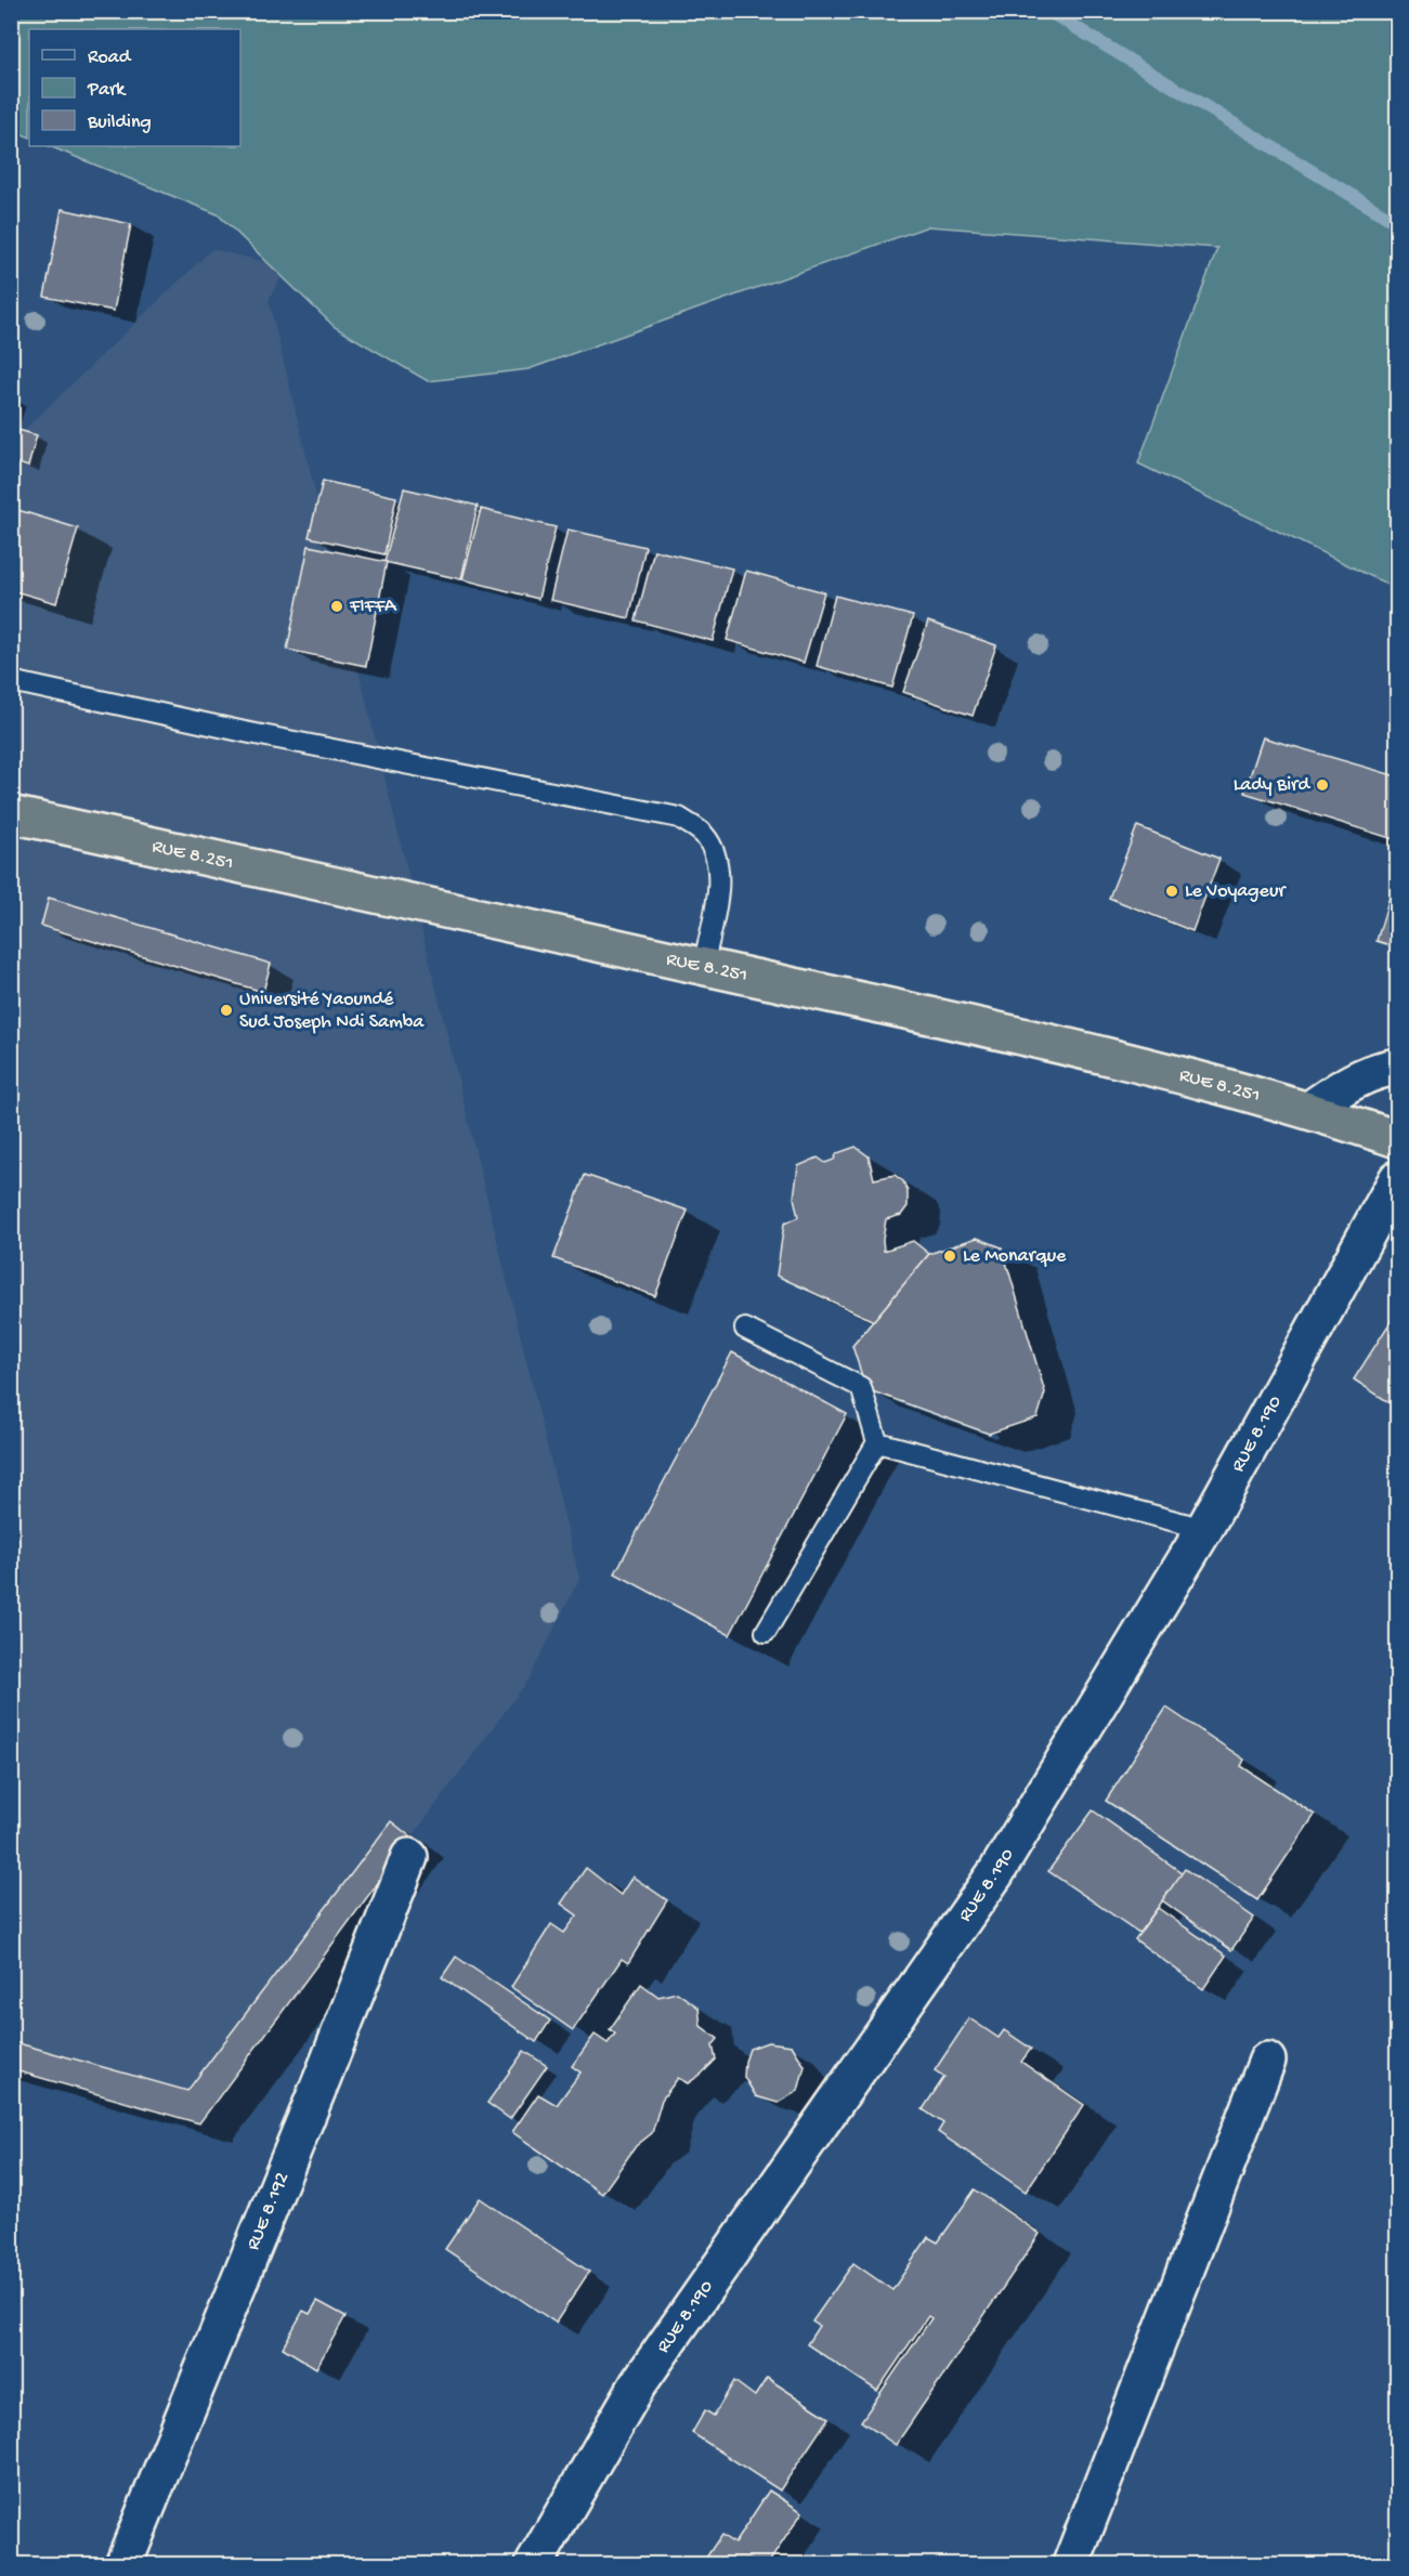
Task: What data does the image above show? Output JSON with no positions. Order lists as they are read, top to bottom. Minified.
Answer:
{"streets":{"highway":["RUE 8.251"],"street":["RUE 8.190","RUE 8.192"]},"places":["FIFFA","Lady Bird","Le Voyageur","Université Yaoundé Sud Joseph Ndi Samba","Le Monarque"],"legend":["Road","Park","Building"]}
